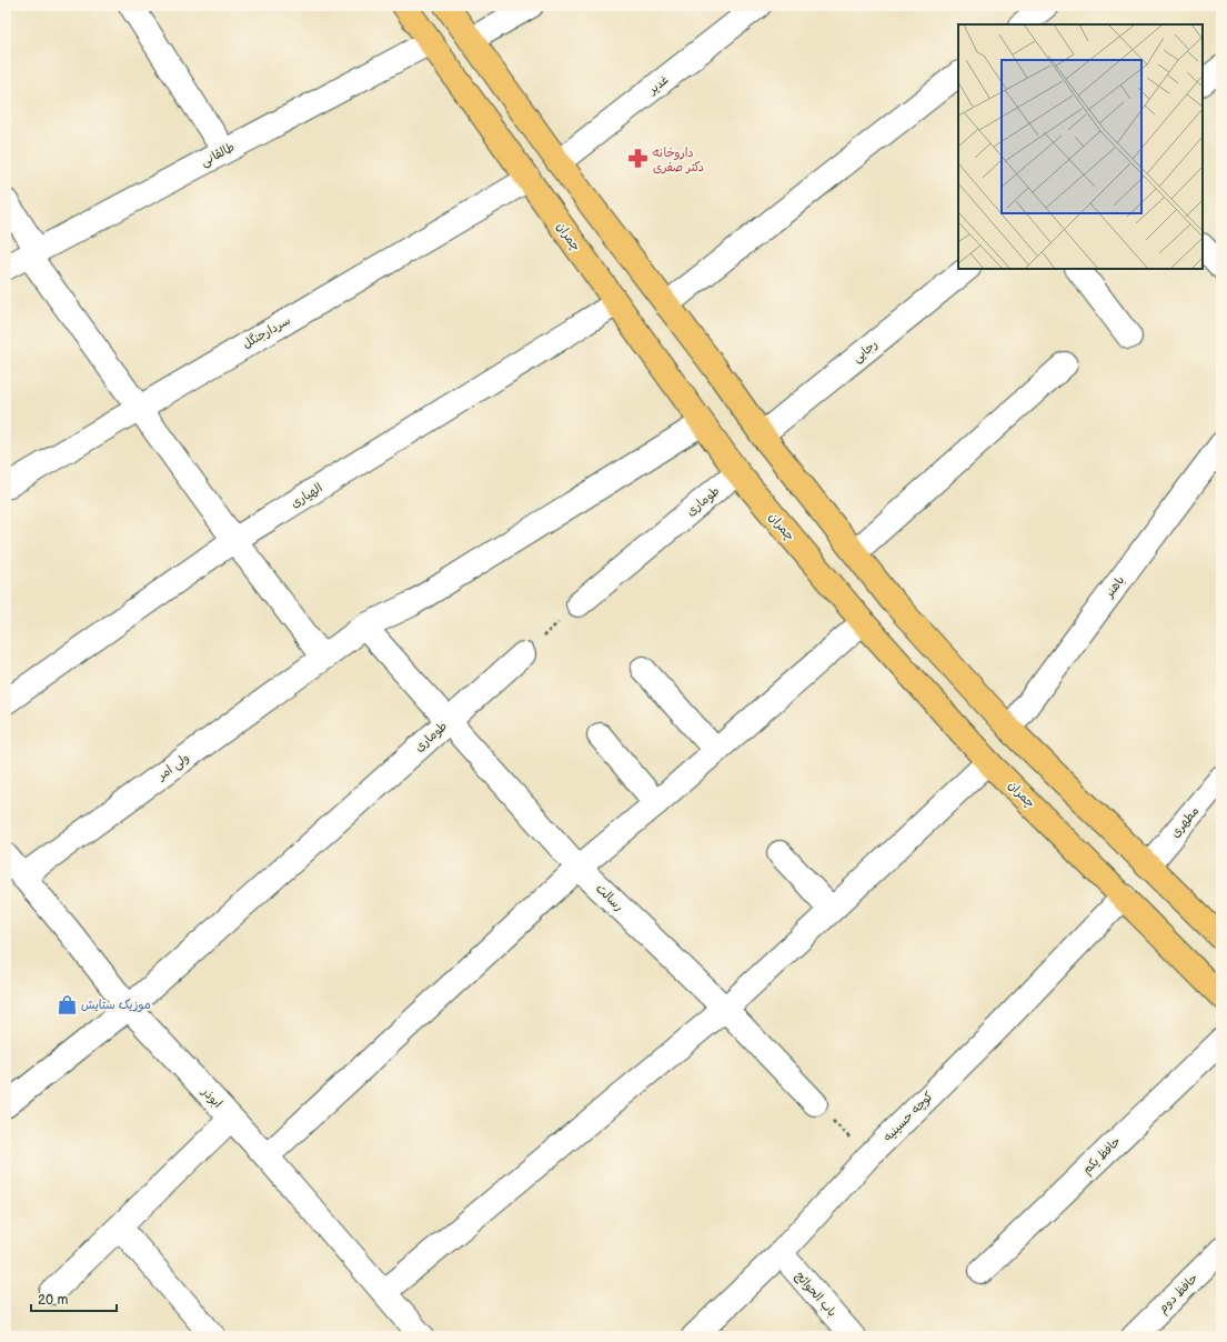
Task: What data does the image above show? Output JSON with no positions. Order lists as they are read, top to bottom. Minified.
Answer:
{"streets":{"main road":["چمران"],"street":["غدیر","طالقانی","سردارجنگل","رجایی","الهیاری","طوماری","باهنر","ولی امر","مطهری","رسالت","ابوذر","کوچه حسینیه","حافظ یکم","حافظ دوم","باب الحوائج"]},"crossings":[["طالقانی","چمران"],["چمران","سردارجنگل"],["چمران","الهیاری"],["چمران","طوماری"],["چمران","ولی امر"],["چمران","کوچه حسینیه"],["طوماری","رسالت"],["طوماری","ابوذر"],["ولی امر","رسالت"],["ولی امر","ابوذر"],["کوچه حسینیه","باب الحوائج"]],"places":{"pharmacy":["داروخانه دکتر صفری"],"shop":["موزیک ستایش"]},"scale_bar":"20 m"}
